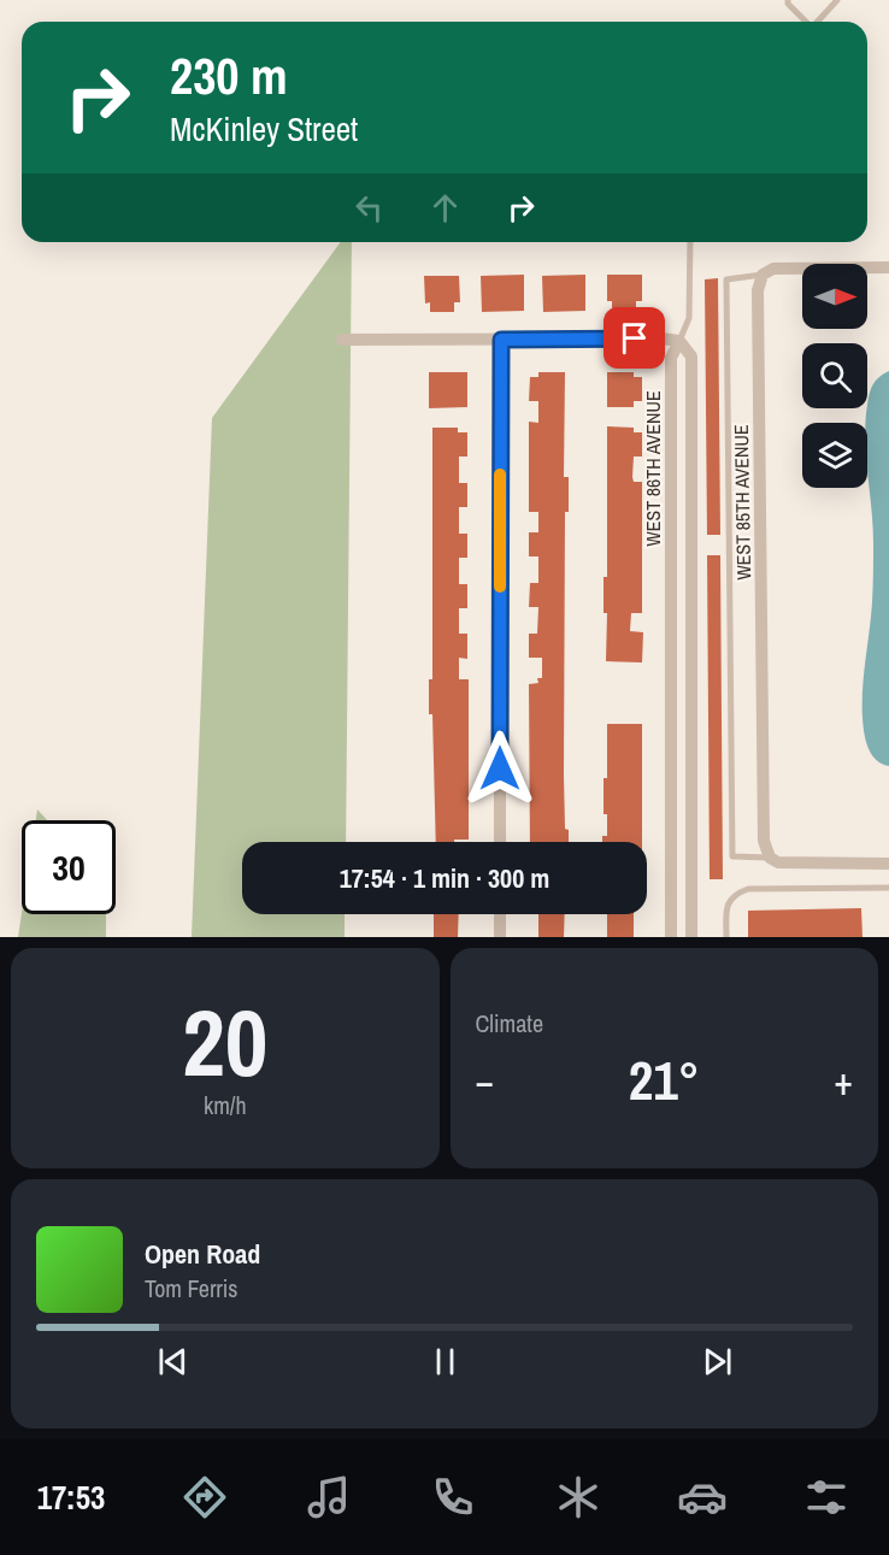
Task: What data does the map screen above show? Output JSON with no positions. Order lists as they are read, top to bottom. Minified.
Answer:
{"streets":{"street":["WEST 86TH AVENUE","WEST 85TH AVENUE"]},"north":"right","page":{"turn":["230 m","McKinley Street"],"limit":"30","trip":"17:54 · 1 min · 300 m","tile":[["20","km/h"],"Climate"],"heat":["−","21°","+"],"song":["Open Road","Tom Ferris"],"tabs":"17:53"}}
